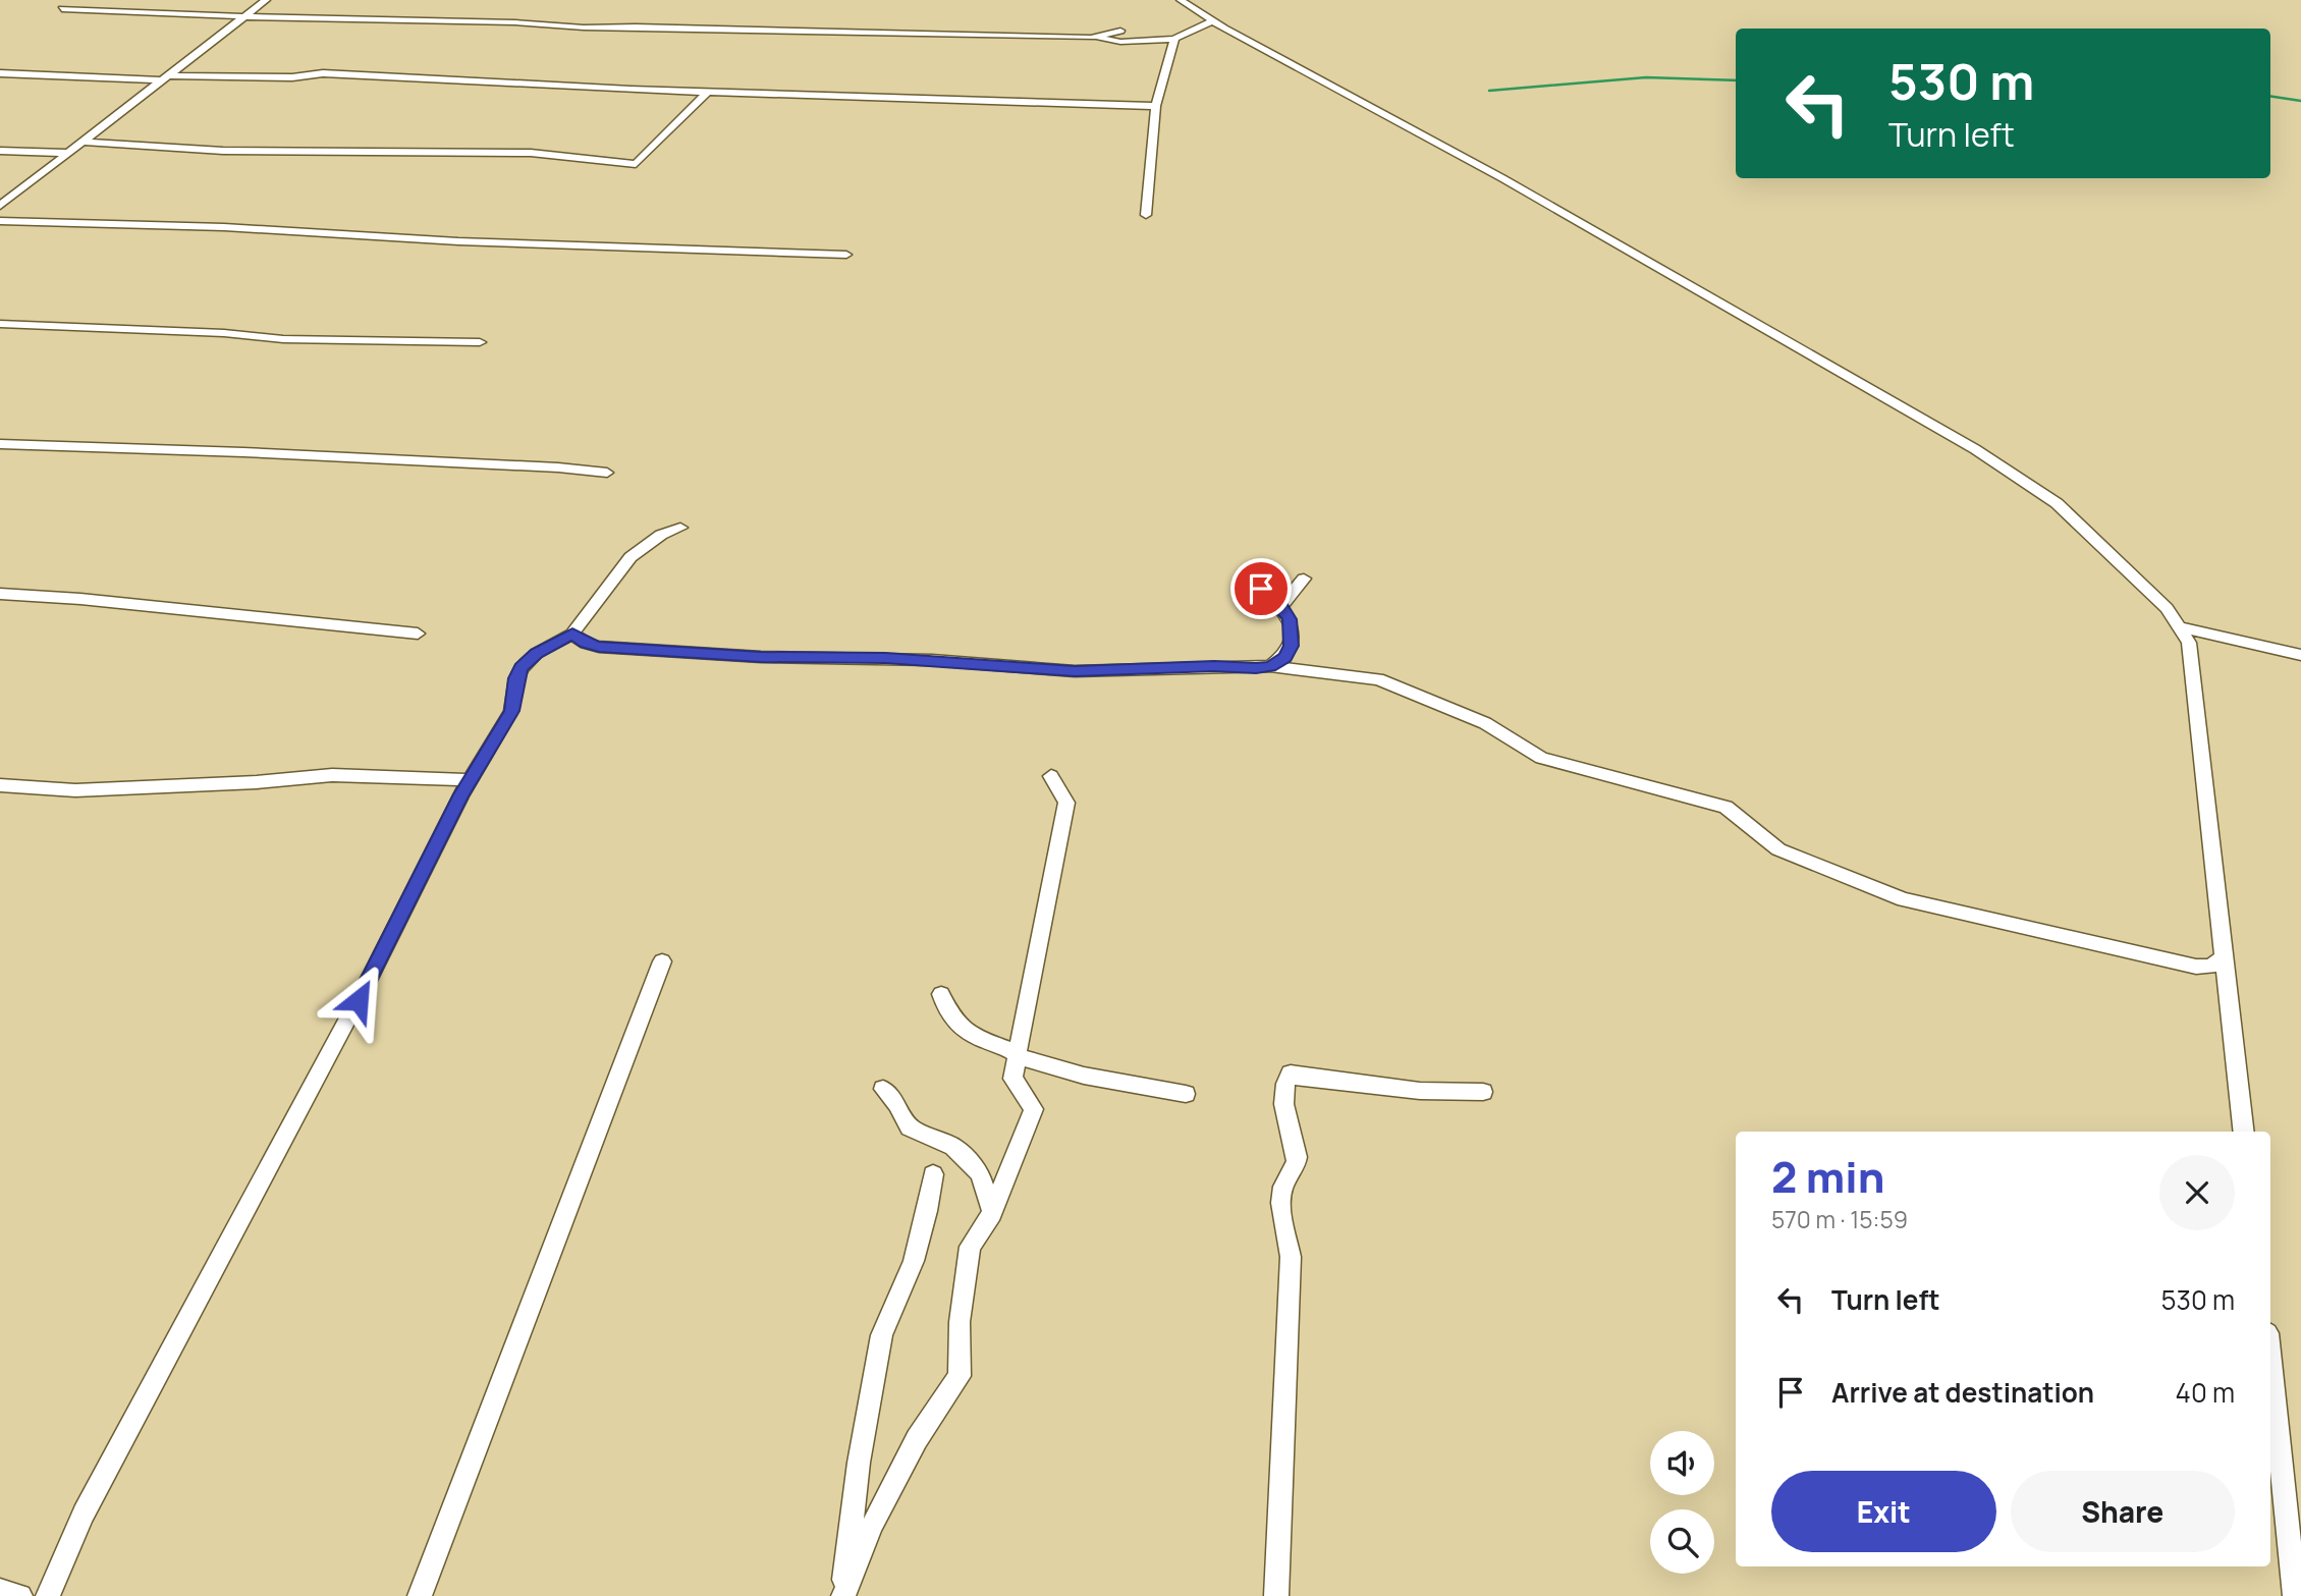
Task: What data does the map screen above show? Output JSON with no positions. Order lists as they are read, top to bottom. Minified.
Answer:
{"page":{"turn":["530 m","Turn left"],"heading":["2 min","570 m · 15:59"],"list":[{"name":"Turn left","value":"530 m"},{"name":"Arrive at destination","value":"40 m"}],"buttons":["Exit","Share"]}}
